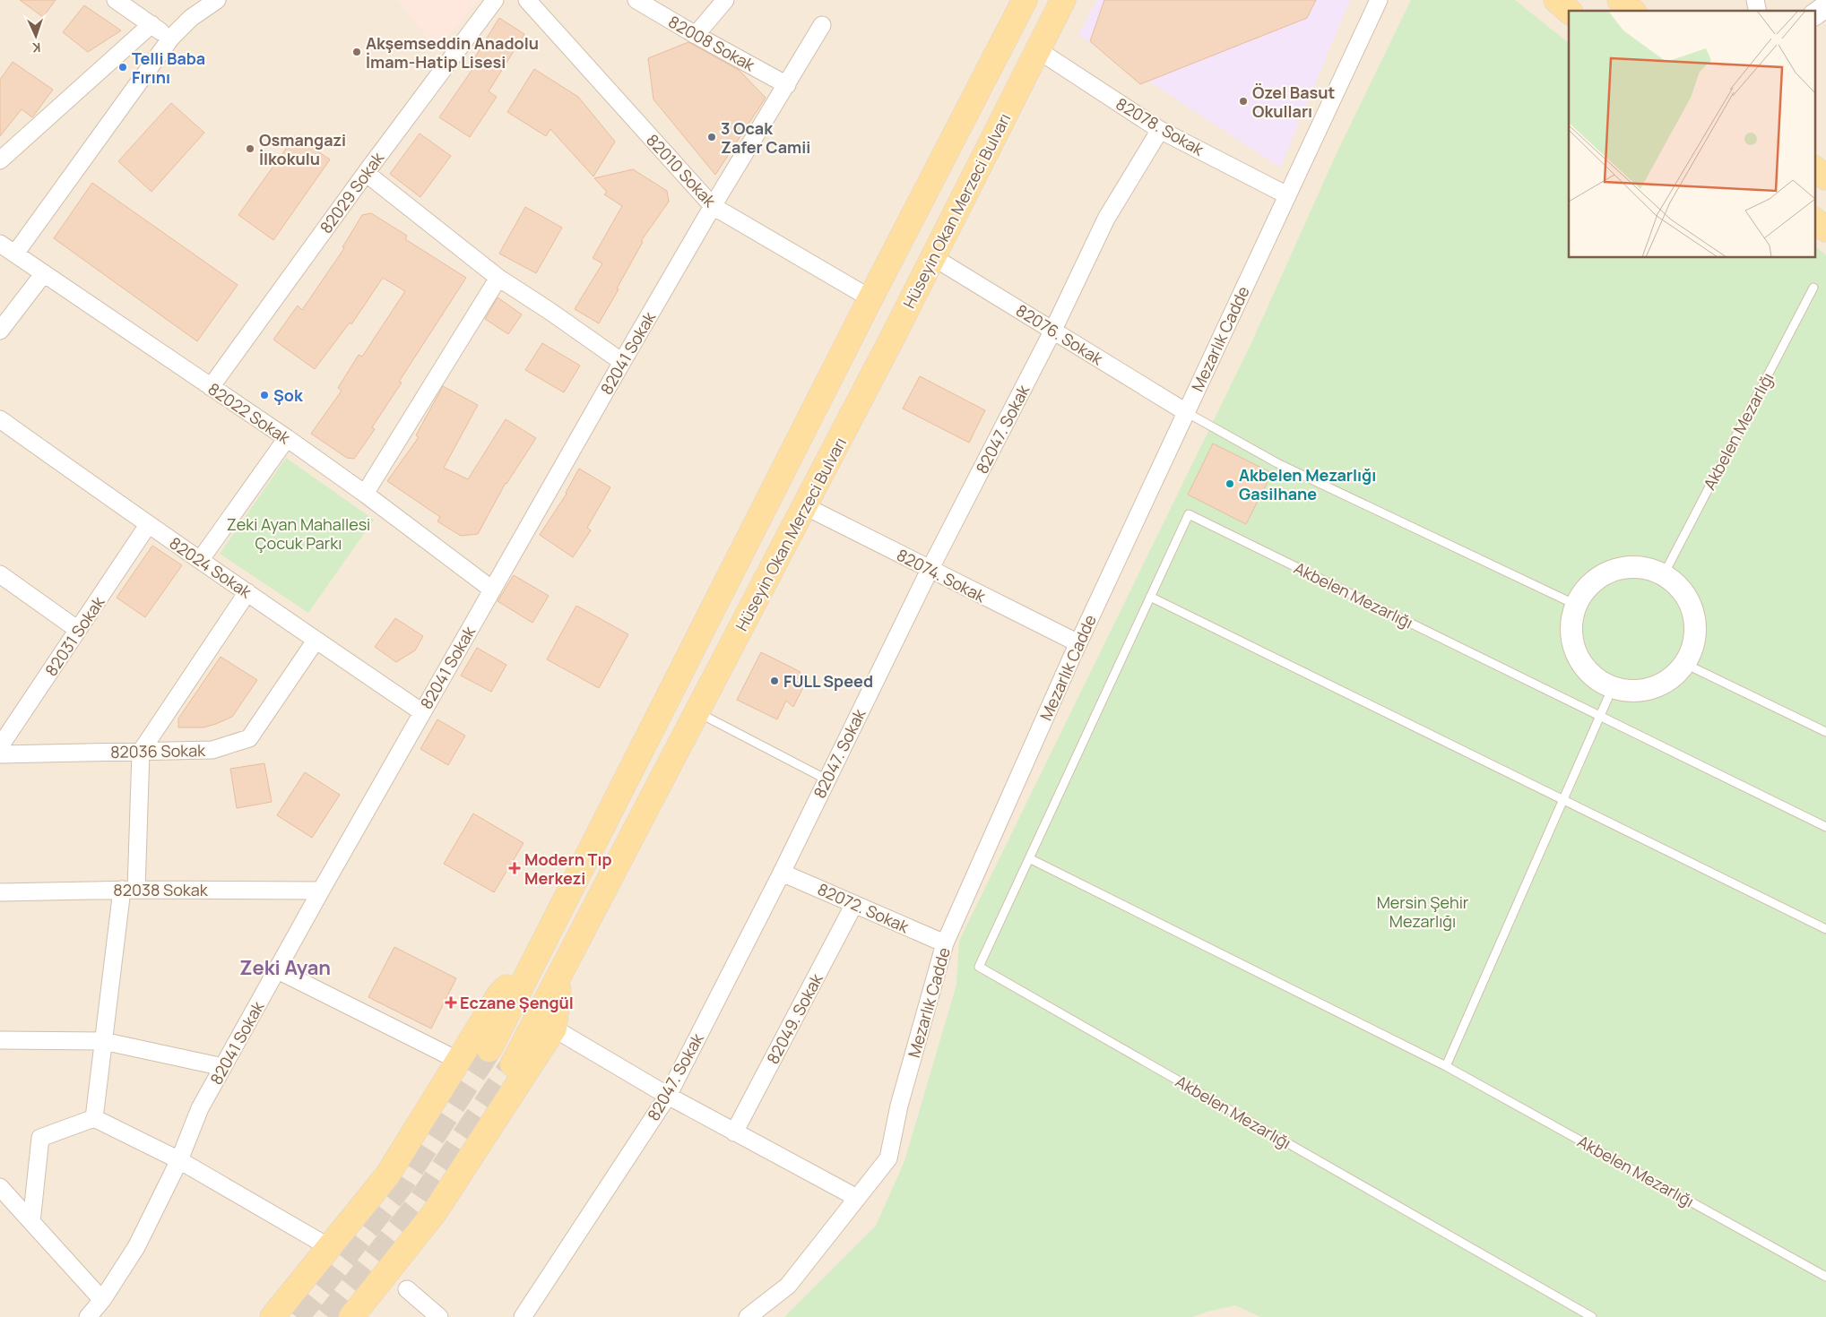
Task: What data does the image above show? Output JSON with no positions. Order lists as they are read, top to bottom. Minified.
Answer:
{"streets":{"main road":["Hüseyin Okan Merzeci Bulvarı"],"street":["82008 Sokak","82078. Sokak","82010 Sokak","82029 Sokak","82076. Sokak","Mezarlık Cadde","82041 Sokak","82022 Sokak","82047. Sokak","82024 Sokak","82074. Sokak","82031 Sokak","82036 Sokak","82038 Sokak","82072. Sokak","82049. Sokak"],"lane":["Akbelen Mezarlığı"]},"crossings":[["82008 Sokak","82041 Sokak"],["82078. Sokak","Hüseyin Okan Merzeci Bulvarı"],["82078. Sokak","Mezarlık Cadde"],["82078. Sokak","82047. Sokak"],["82010 Sokak","82041 Sokak"],["82029 Sokak","82022 Sokak"],["Hüseyin Okan Merzeci Bulvarı","82076. Sokak"],["Hüseyin Okan Merzeci Bulvarı","82074. Sokak"],["82076. Sokak","Mezarlık Cadde"],["82076. Sokak","82047. Sokak"],["Mezarlık Cadde","82074. Sokak"],["Mezarlık Cadde","82072. Sokak"],["82041 Sokak","82022 Sokak"],["82041 Sokak","82024 Sokak"],["82041 Sokak","82038 Sokak"],["82047. Sokak","82074. Sokak"],["82047. Sokak","82072. Sokak"],["82024 Sokak","82031 Sokak"],["82024 Sokak","82036 Sokak"],["82072. Sokak","82049. Sokak"]],"districts":["Zeki Ayan"],"parks":["Zeki Ayan Mahallesi Çocuk Parkı","Mersin Şehir Mezarlığı"],"places":{"other":["Akşemseddin Anadolu İmam-Hatip Lisesi","Telli Baba Fırını","Özel Basut Okulları","3 Ocak Zafer Camii","Osmangazi İlkokulu","Şok","Akbelen Mezarlığı Gasilhane","FULL Speed"],"health":["Modern Tıp Merkezi","Eczane Şengül"]},"north":"bottom"}
